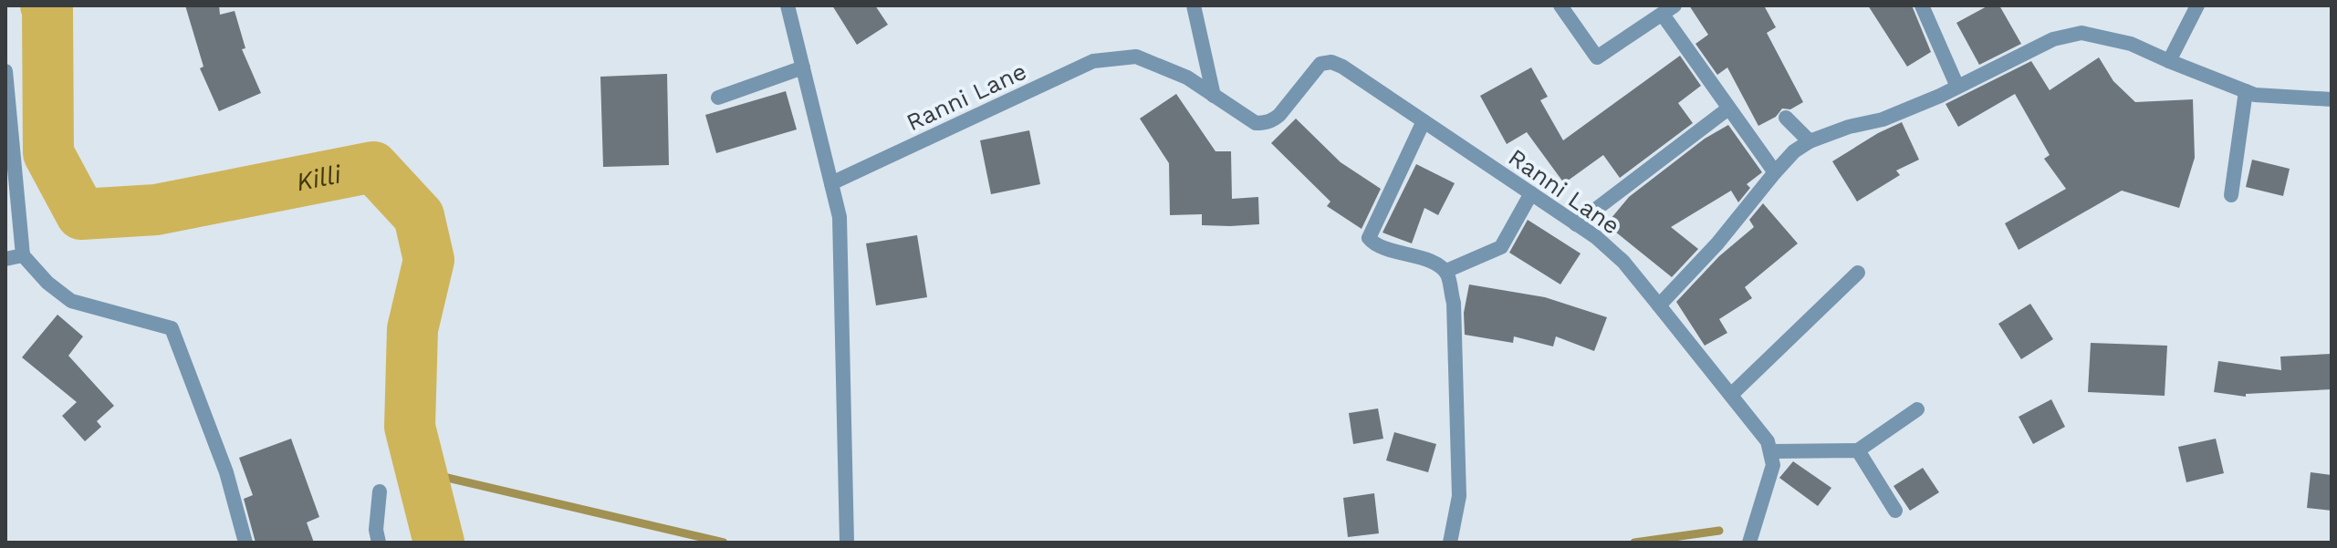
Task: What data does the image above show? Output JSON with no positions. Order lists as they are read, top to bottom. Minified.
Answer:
{"streets":{"street":["Ranni Lane"]},"water":["Killi"]}
